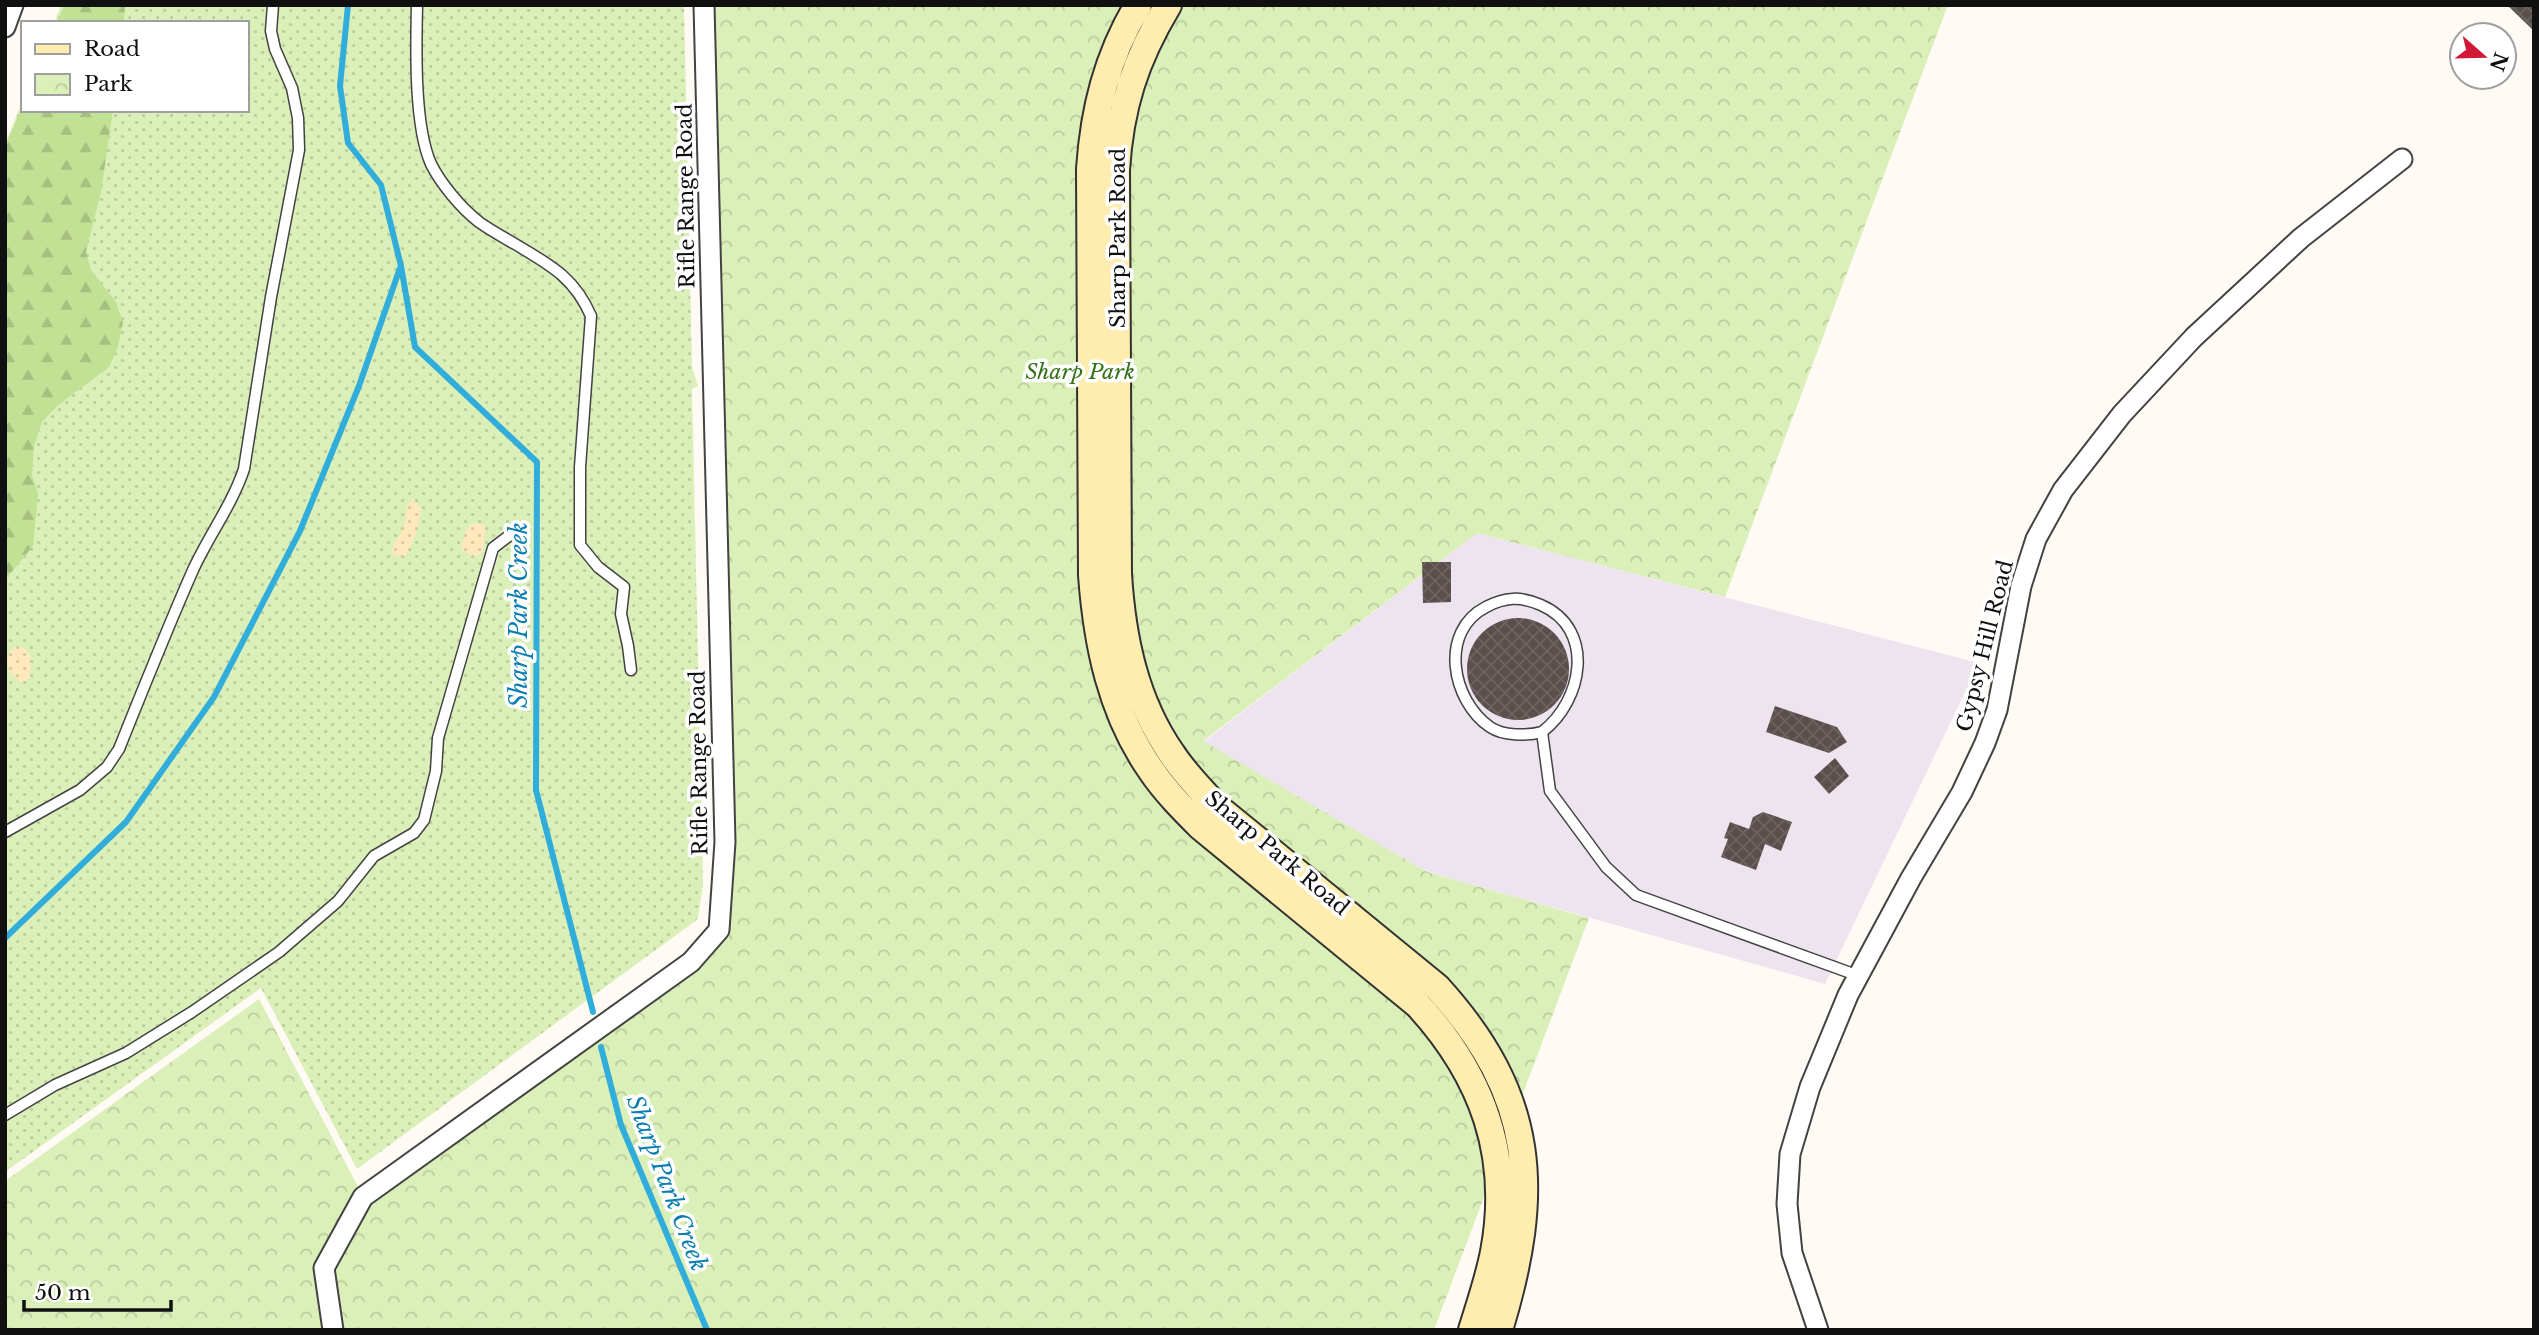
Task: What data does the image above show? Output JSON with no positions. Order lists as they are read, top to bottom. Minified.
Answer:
{"streets":{"main road":["Sharp Park Road"],"street":["Rifle Range Road","Gypsy Hill Road"]},"water":["Sharp Park Creek"],"parks":["Sharp Park"],"legend":["Road","Park"],"scale_bar":"50 m","north":"right"}
